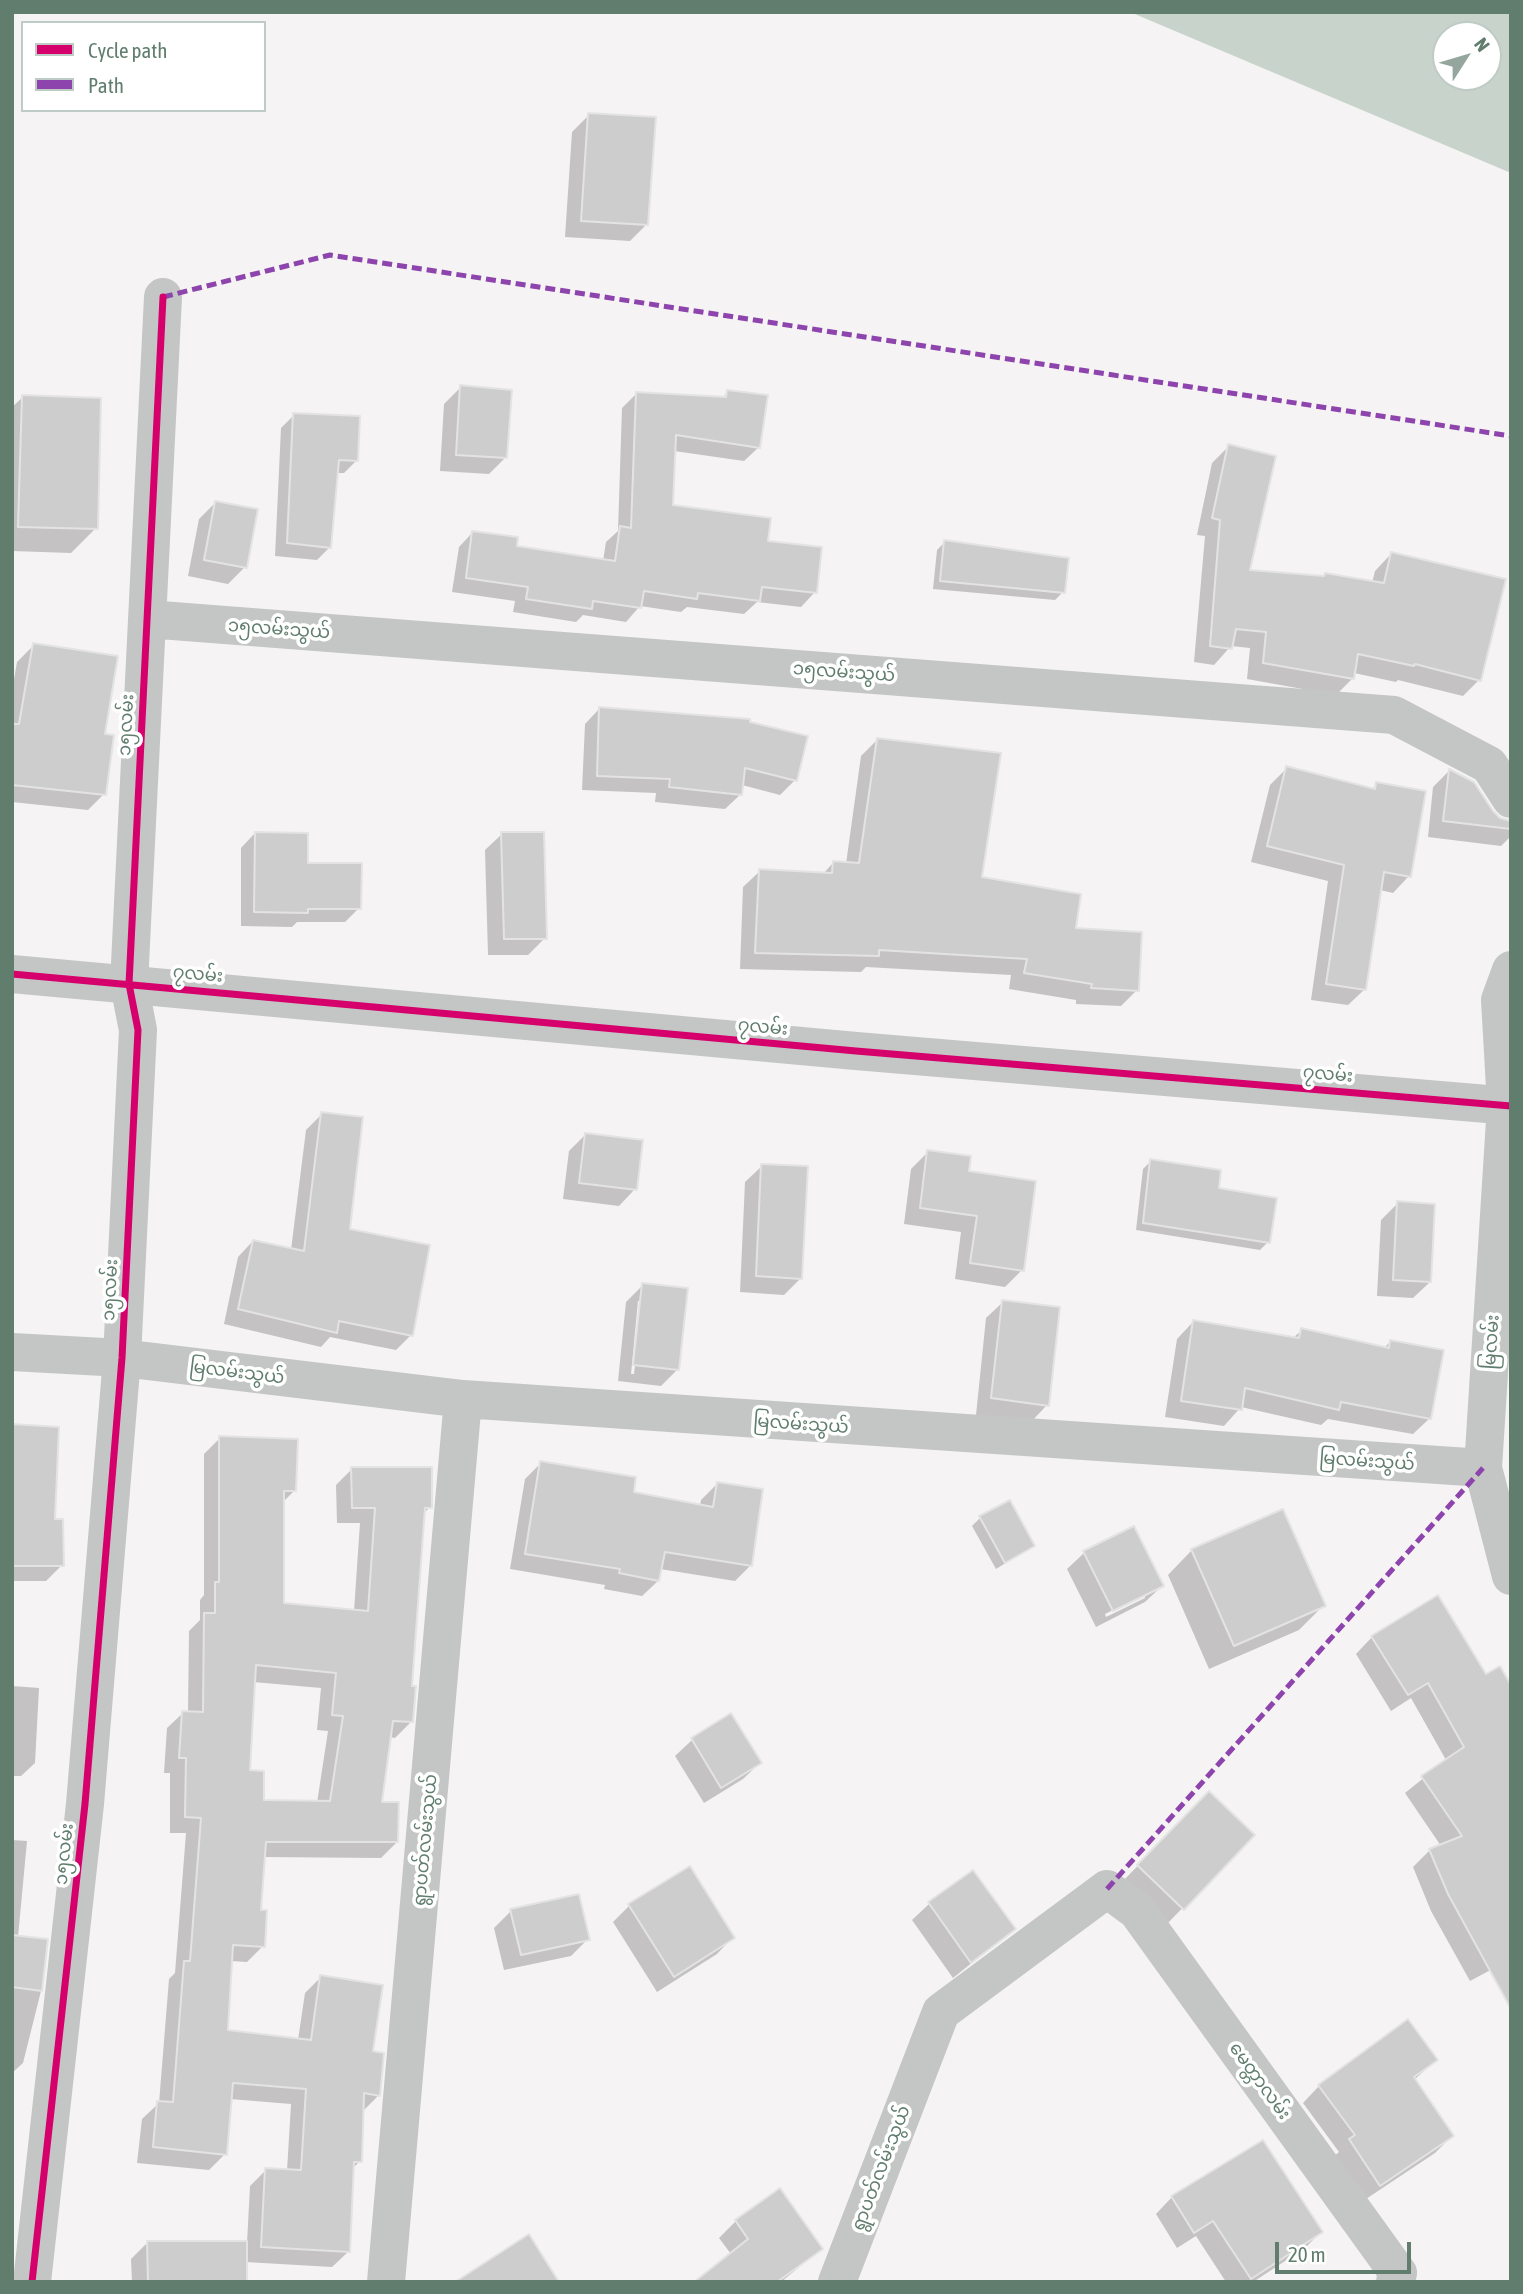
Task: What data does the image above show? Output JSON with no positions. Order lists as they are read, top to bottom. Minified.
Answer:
{"streets":{"street":["၁၅လမ်းသွယ်","၁၅လမ်း","၇လမ်း","မြလမ်း","မြလမ်းသွယ်","ရွာပတ်လမ်းသွယ်","မေတ္တာလမ်း"]},"crossings":[["၁၅လမ်းသွယ်","၁၅လမ်း"],["၁၅လမ်း","၇လမ်း"],["၁၅လမ်း","မြလမ်းသွယ်"],["၇လမ်း","မြလမ်း"],["မြလမ်း","မြလမ်းသွယ်"],["မြလမ်းသွယ်","ရွာပတ်လမ်းသွယ်"],["ရွာပတ်လမ်းသွယ်","မေတ္တာလမ်း"]],"legend":["Cycle path","Path"],"scale_bar":"20 m","north":"top right"}
